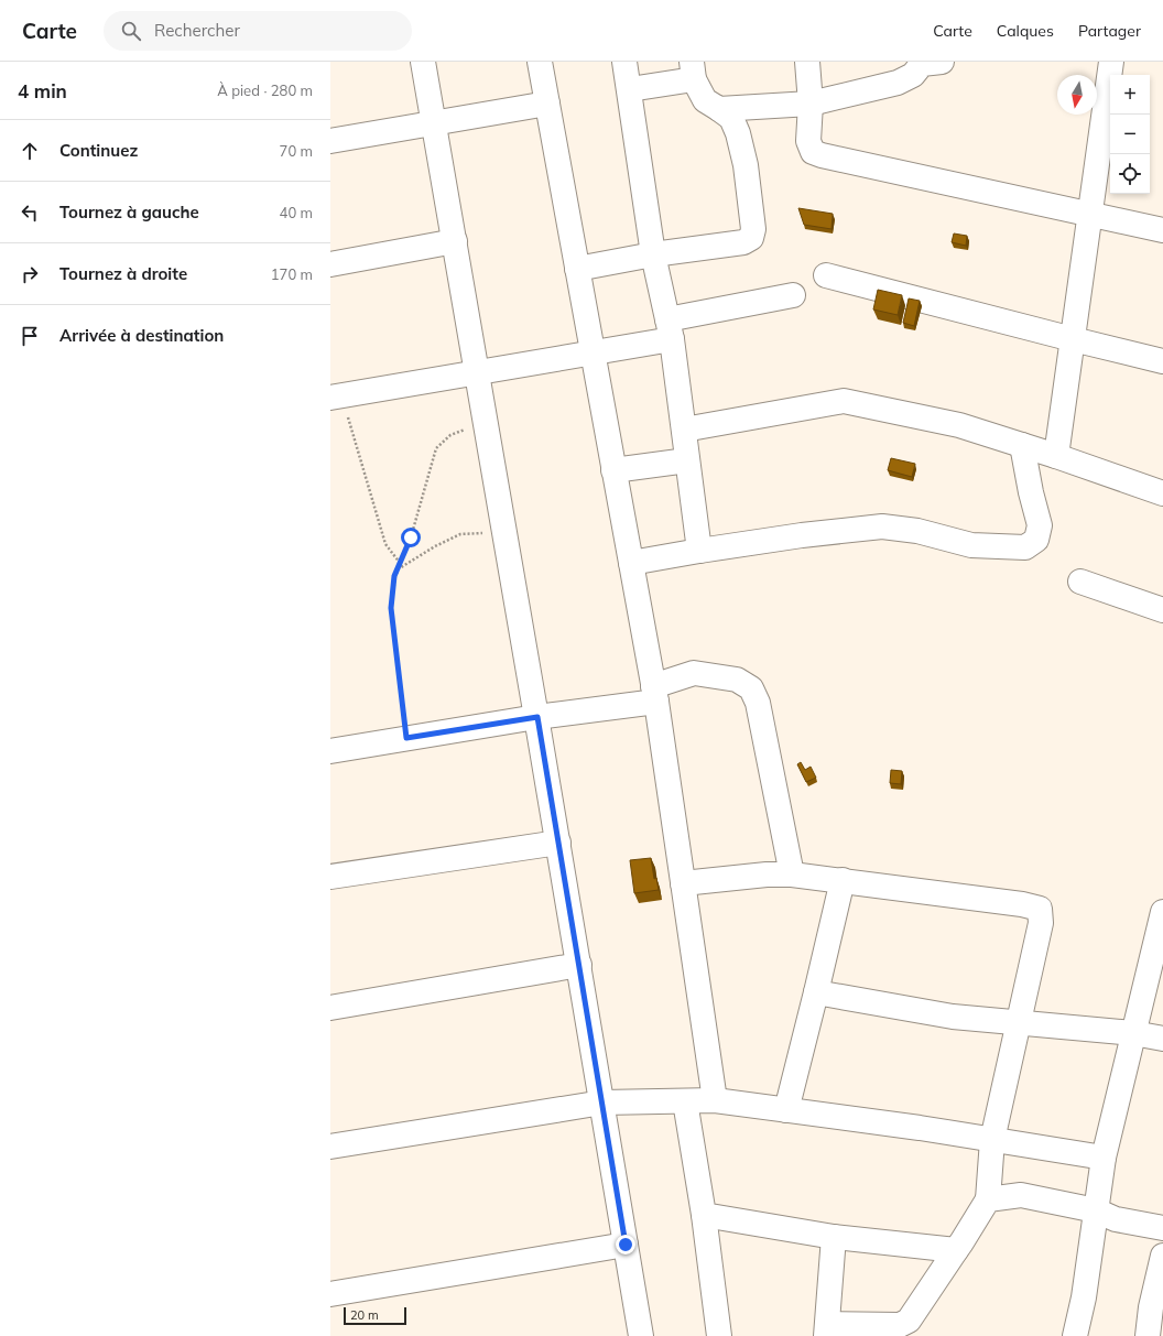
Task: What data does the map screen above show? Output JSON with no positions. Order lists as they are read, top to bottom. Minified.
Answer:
{"scale_bar":"20 m","north":"bottom","page":{"header":"Carte","search":"Rechercher","nav":["Carte","Calques","Partager"],"heading":["4 min","À pied · 280 m"],"map_buttons":["+","−"],"list":[["Continuez","70 m"],["Tournez à gauche","40 m"],["Tournez à droite","170 m"],"Arrivée à destination"],"scale":"20 m"}}
